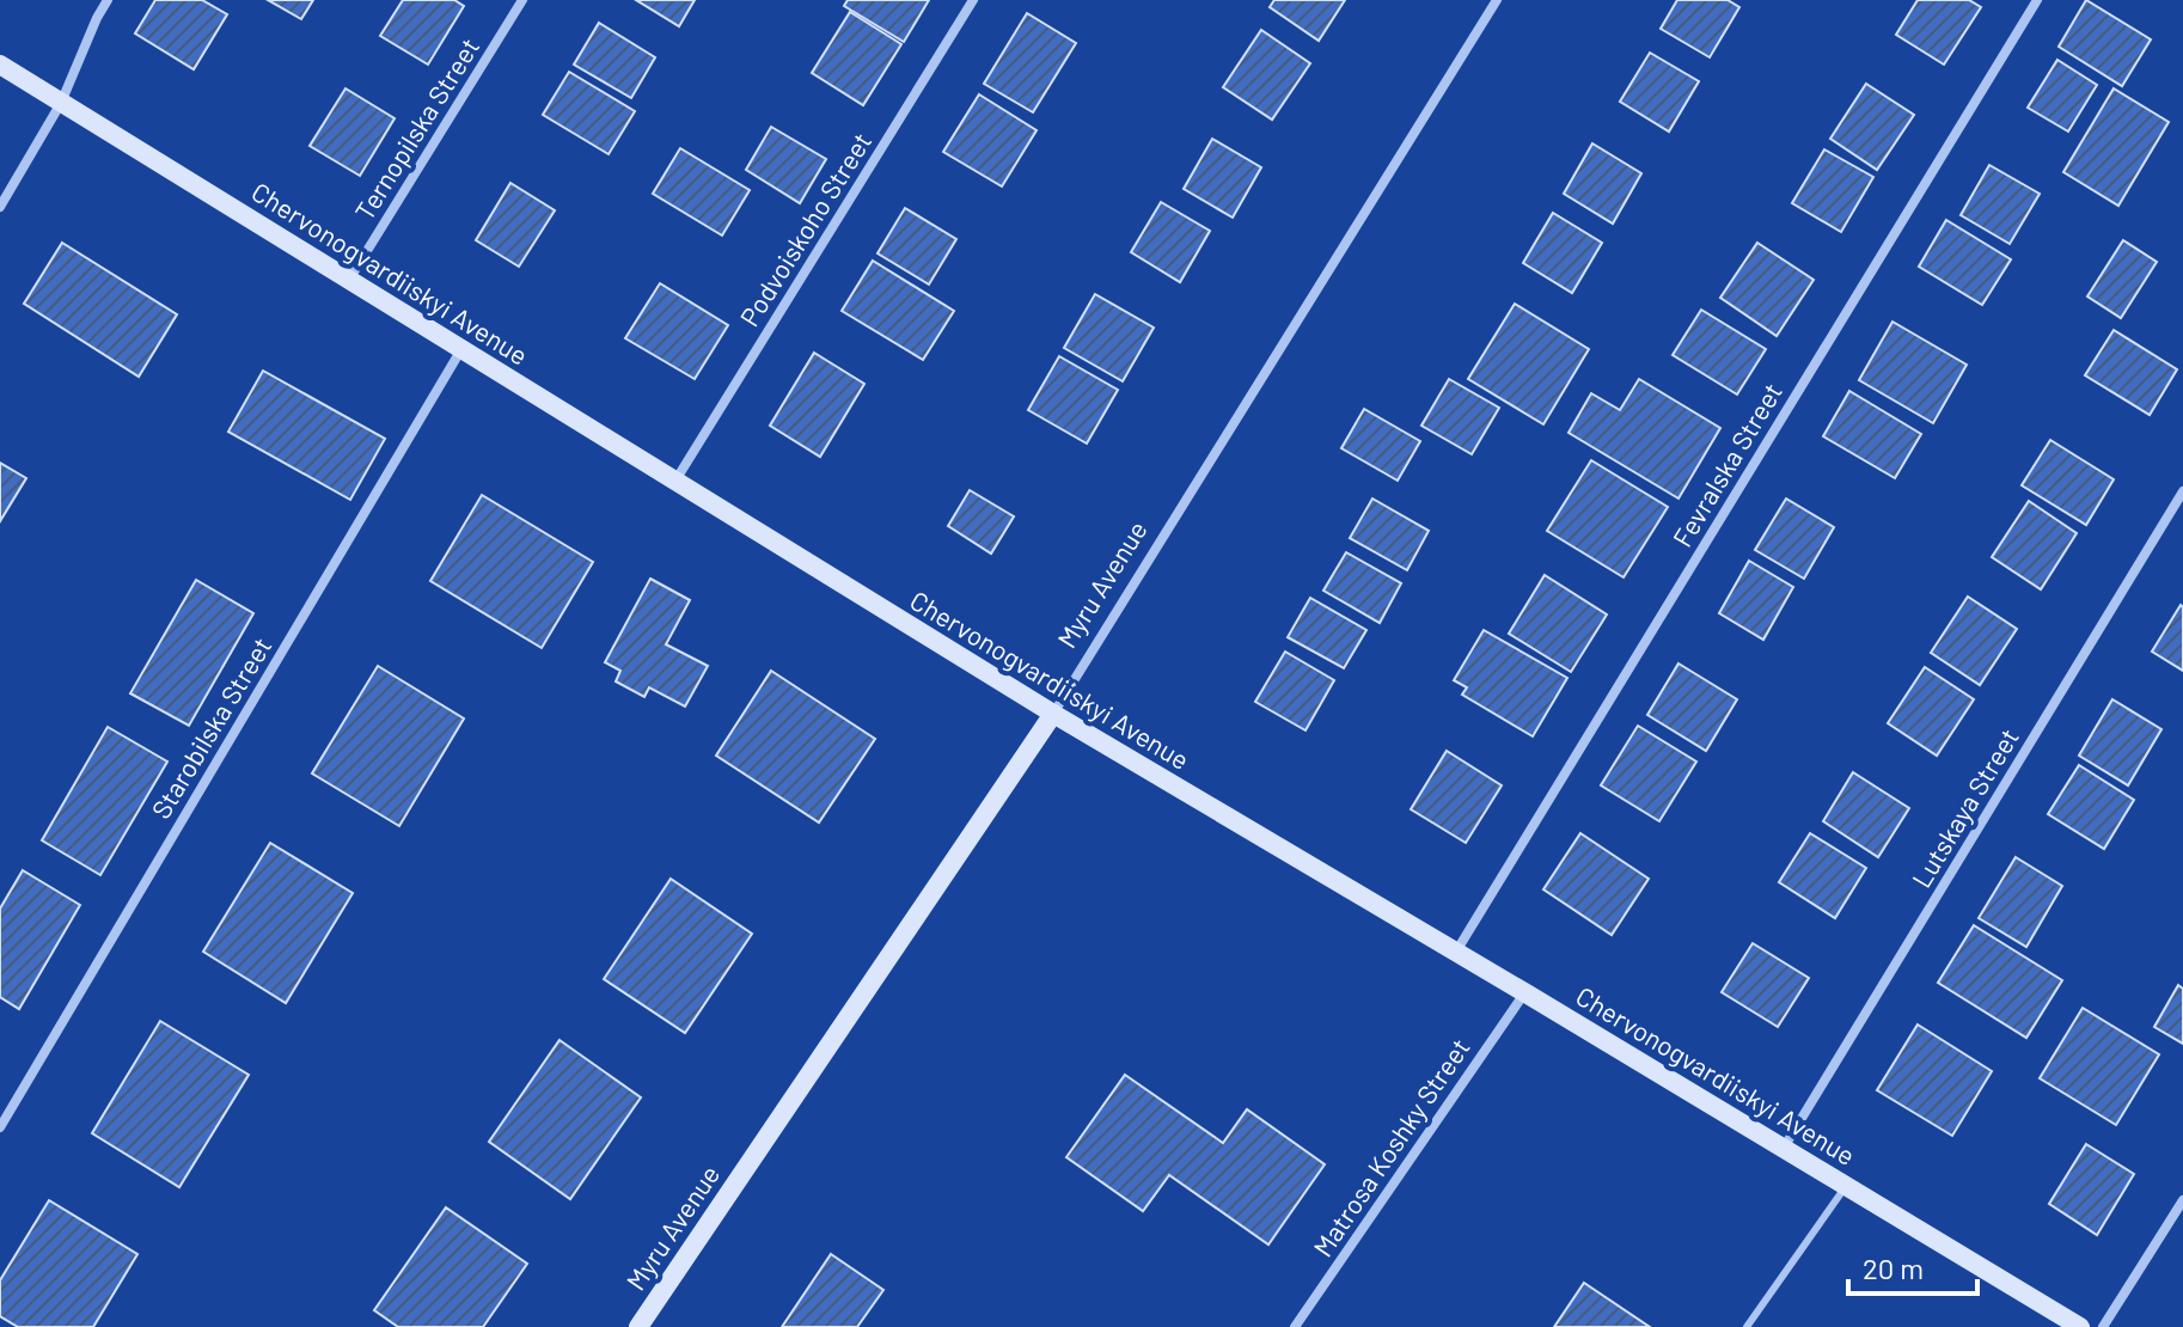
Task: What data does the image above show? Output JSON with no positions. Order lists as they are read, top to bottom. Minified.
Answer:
{"streets":{"main road":["Chervonogvardiiskyi Avenue","Myru Avenue"],"street":["Ternopilska Street","Podvoiskoho Street","Fevralska Street","Starobilska Street","Lutskaya Street","Matrosa Koshky Street"]},"crossings":[["Ternopilska Street","Chervonogvardiiskyi Avenue"],["Podvoiskoho Street","Chervonogvardiiskyi Avenue"],["Chervonogvardiiskyi Avenue","Fevralska Street"],["Chervonogvardiiskyi Avenue","Myru Avenue"],["Chervonogvardiiskyi Avenue","Starobilska Street"],["Chervonogvardiiskyi Avenue","Lutskaya Street"],["Chervonogvardiiskyi Avenue","Matrosa Koshky Street"]],"scale_bar":"20 m"}
